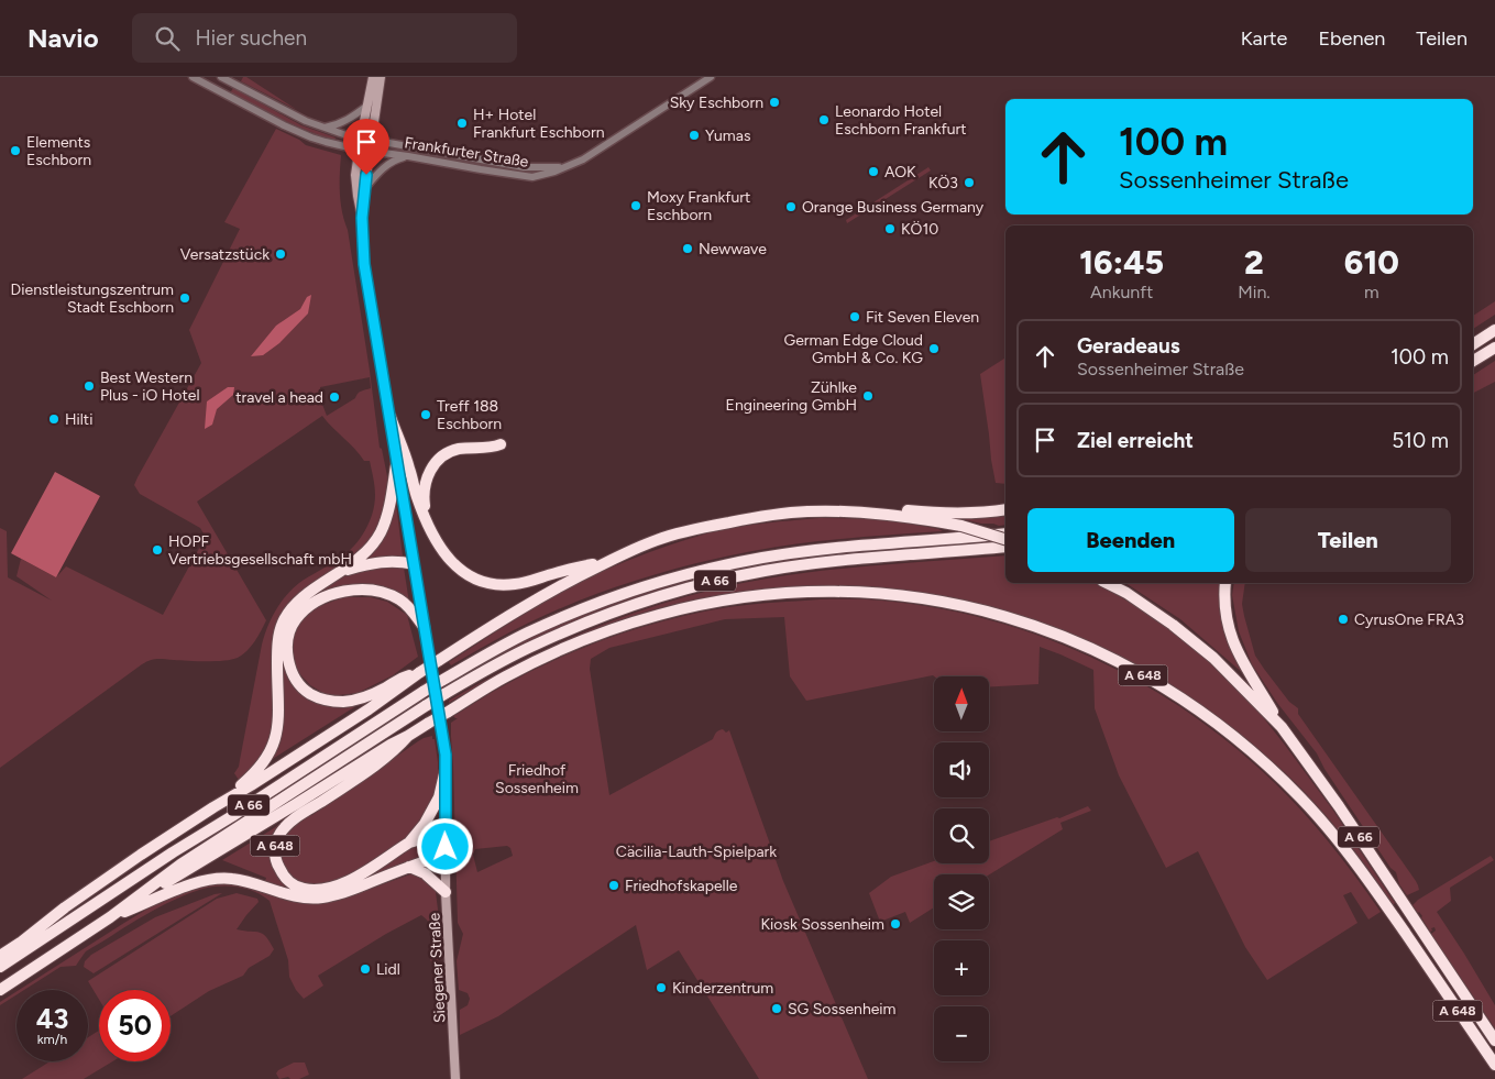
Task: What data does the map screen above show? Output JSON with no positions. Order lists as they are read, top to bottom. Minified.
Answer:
{"streets":{"highway":["A 66","A 648"],"main road":["Siegener Straße"],"street":["Frankfurter Straße"]},"crossings":[["A 66","A 648"],["A 648","Siegener Straße"]],"parks":["Friedhof Sossenheim","Cäcilia-Lauth-Spielpark"],"places":["Sky Eschborn","Leonardo Hotel Eschborn Frankfurt","H+ Hotel Frankfurt Eschborn","Yumas","Elements Eschborn","AOK","KÖ3","Moxy Frankfurt Eschborn","Orange Business Germany","KÖ10","Newwave","Versatzstück","Dienstleistungszentrum Stadt Eschborn","Fit Seven Eleven","German Edge Cloud GmbH & Co. KG","Best Western Plus - iO Hotel","Zühlke Engineering GmbH","travel a head","Treff 188 Eschborn","Hilti","HOPF Vertriebsgesellschaft mbH","CyrusOne FRA3","Friedhofskapelle","Kiosk Sossenheim","Lidl","Kinderzentrum","SG Sossenheim"],"north":"top","page":{"header":"Navio","search":"Hier suchen","nav":["Karte","Ebenen","Teilen"],"turn":["100 m","Sossenheimer Straße"],"eta":["16:45","Ankunft","2","Min.","610","m"],"list":[{"name":"Geradeaus","note":"Sossenheimer Straße","value":"100 m"},{"name":"Ziel erreicht","value":"510 m"}],"buttons":["Beenden","Teilen"],"map_buttons":["+","−"],"speed":"43 km/h","limit":"50"}}
